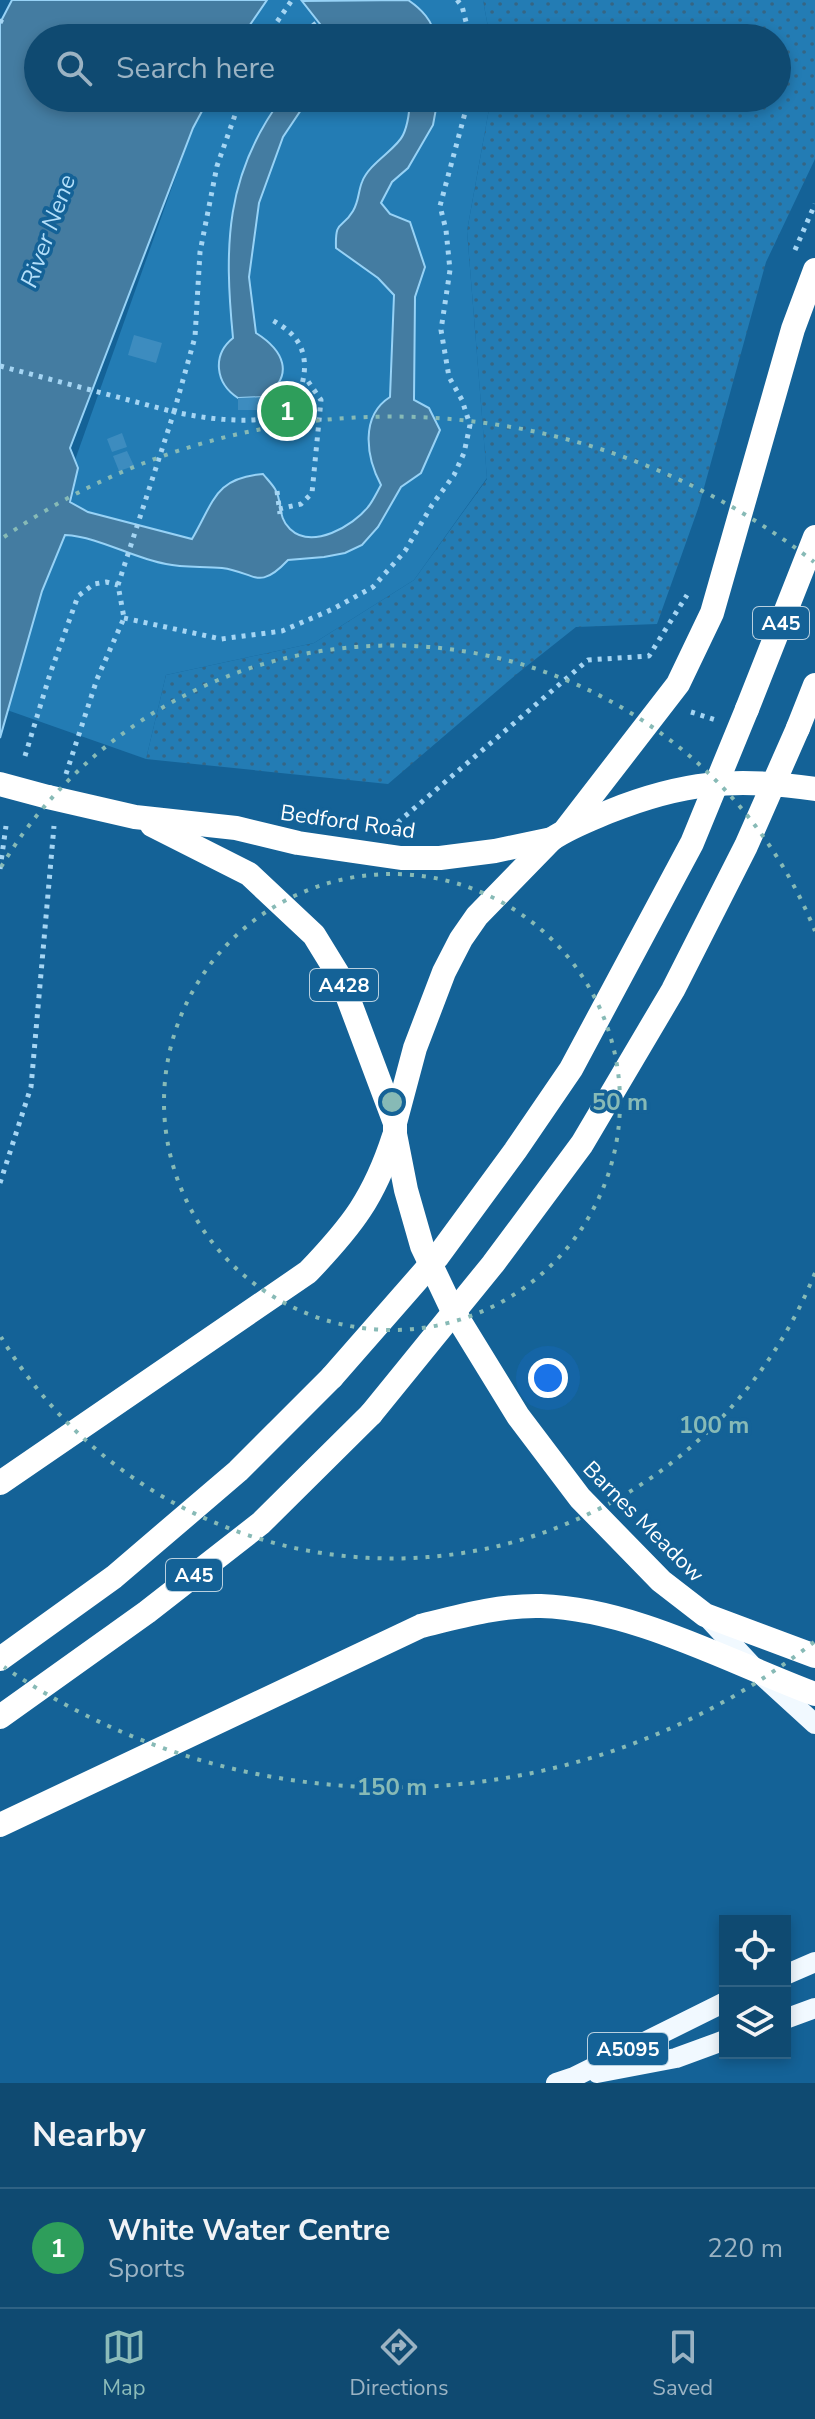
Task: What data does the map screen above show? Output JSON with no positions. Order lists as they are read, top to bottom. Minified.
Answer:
{"streets":{"highway":["A45","Bedford Road","A428","Barnes Meadow"],"main road":["A5095"]},"crossings":[["Bedford Road","Barnes Meadow"]],"water":["River Nene"],"page":{"search":"Search here","pins":"1","heading":"Nearby","list":[{"mark":"1","name":"White Water Centre","note":"Sports","value":"220 m"}],"nav":["Map","Directions","Saved"]},"rings":["50 m","100 m","150 m"]}
